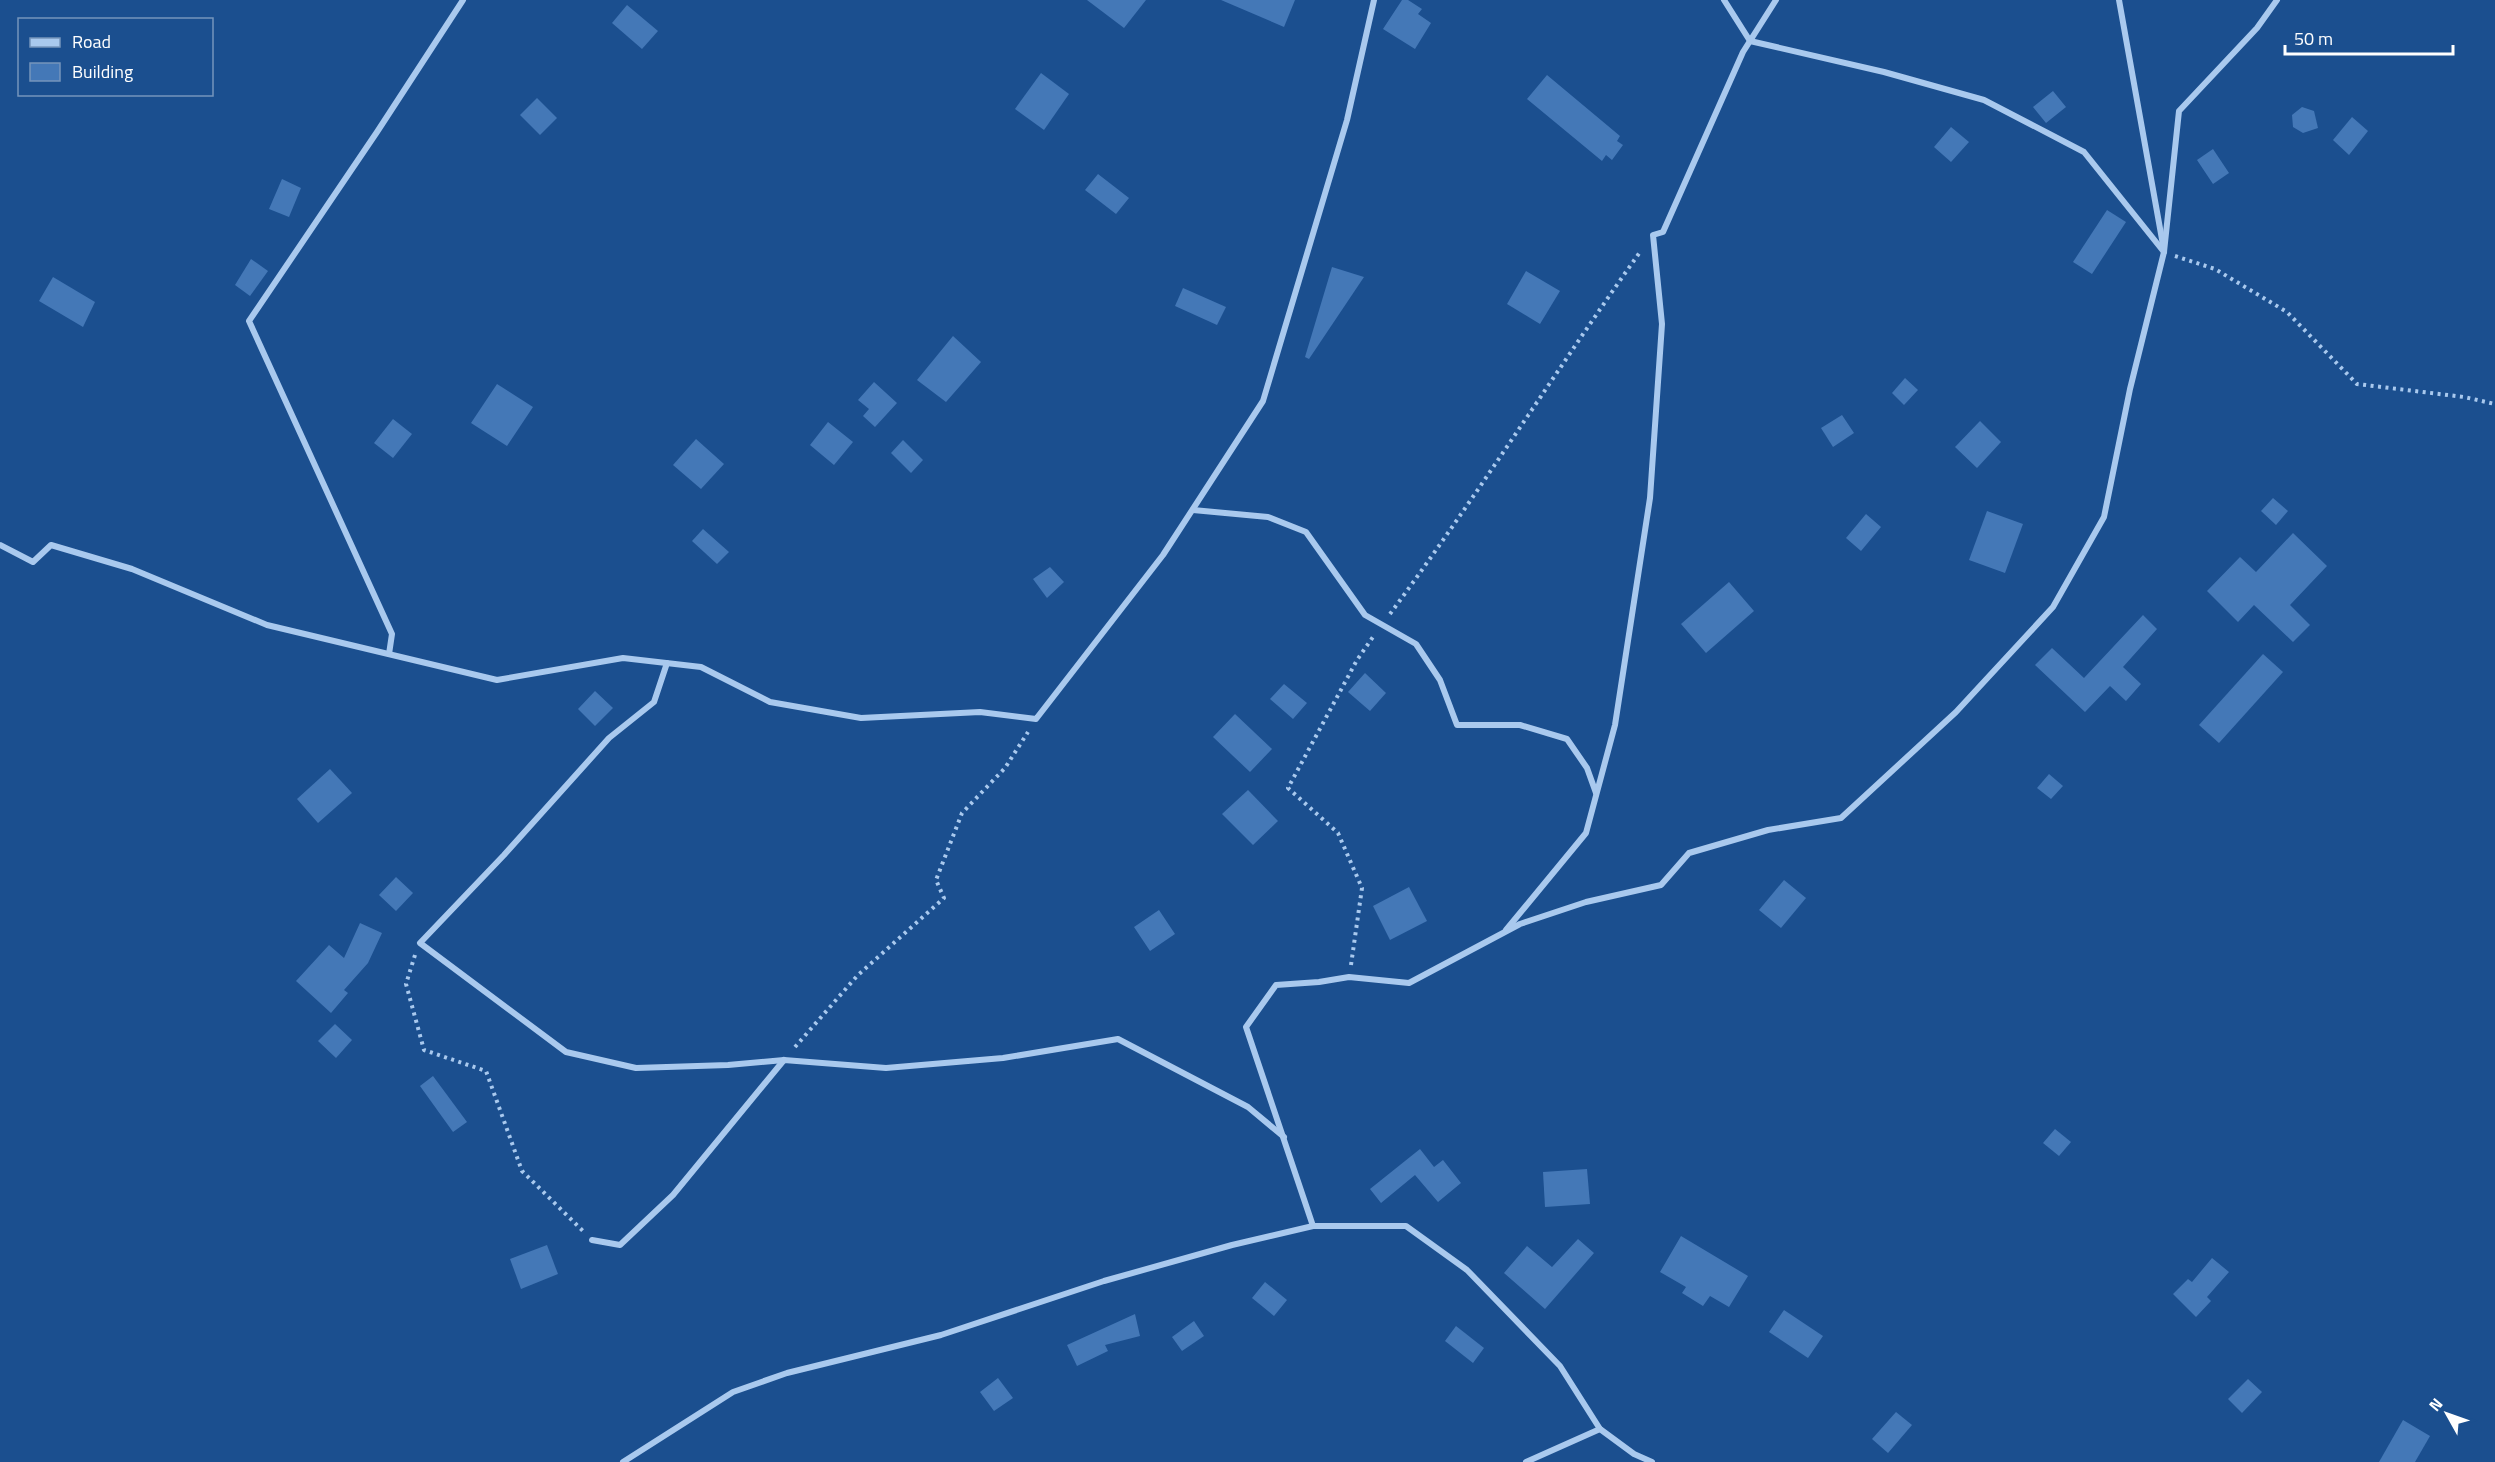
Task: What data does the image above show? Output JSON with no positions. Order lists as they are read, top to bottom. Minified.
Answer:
{"legend":["Road","Building"],"scale_bar":"50 m","north":"top left"}
